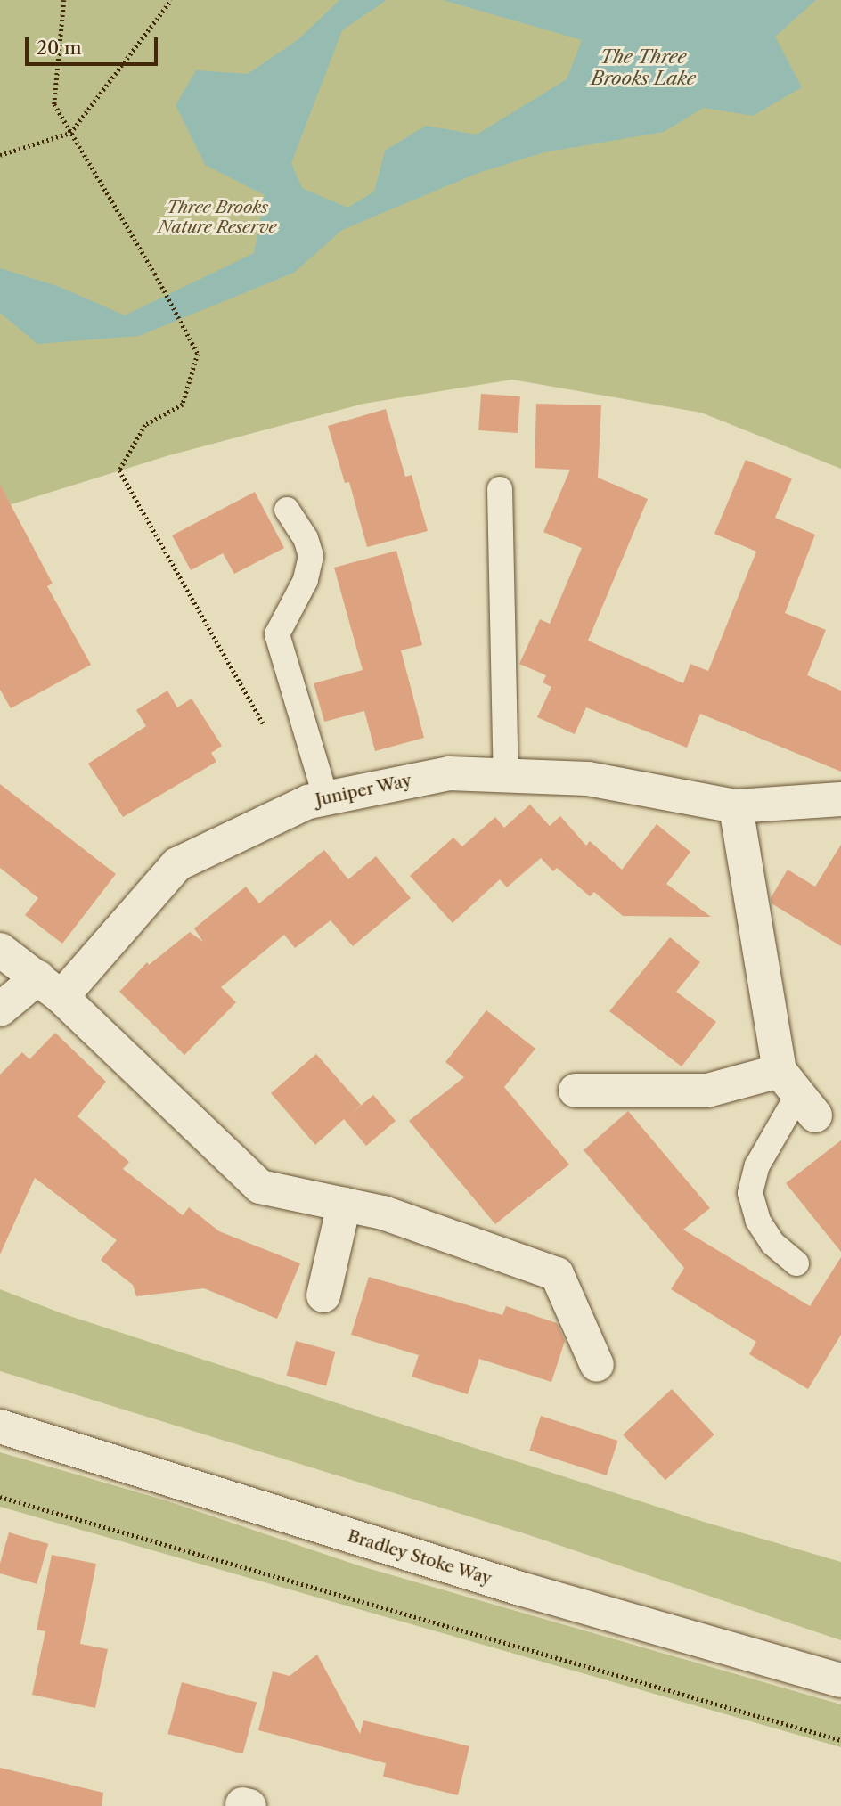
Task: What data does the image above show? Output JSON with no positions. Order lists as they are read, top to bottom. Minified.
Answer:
{"streets":{"street":["Juniper Way","Bradley Stoke Way"]},"water":["The Three Brooks Lake"],"parks":["Three Brooks Nature Reserve"],"scale_bar":"20 m"}
